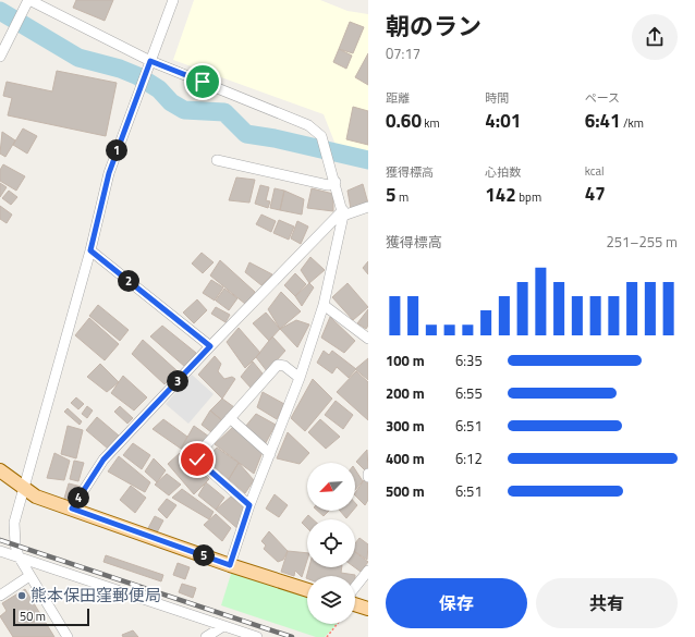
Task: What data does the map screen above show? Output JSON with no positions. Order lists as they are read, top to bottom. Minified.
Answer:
{"places":["熊本保田窪郵便局"],"scale_bar":"50 m","north":"bottom left","page":{"heading":["朝のラン","07:17"],"stats":[["距離","0.60 km"],["時間","4:01"],["ペース","6:41 /km"],["獲得標高","5 m"],["心拍数","142 bpm"],["kcal","47"]],"pins":["1","2","3","4","5"],"chart":["獲得標高","251–255 m"],"list":[{"name":"100 m","note":"6:35"},{"name":"200 m","note":"6:55"},{"name":"300 m","note":"6:51"},{"name":"400 m","note":"6:12"},{"name":"500 m","note":"6:51"}],"buttons":["保存","共有"],"scale":"50 m"}}
